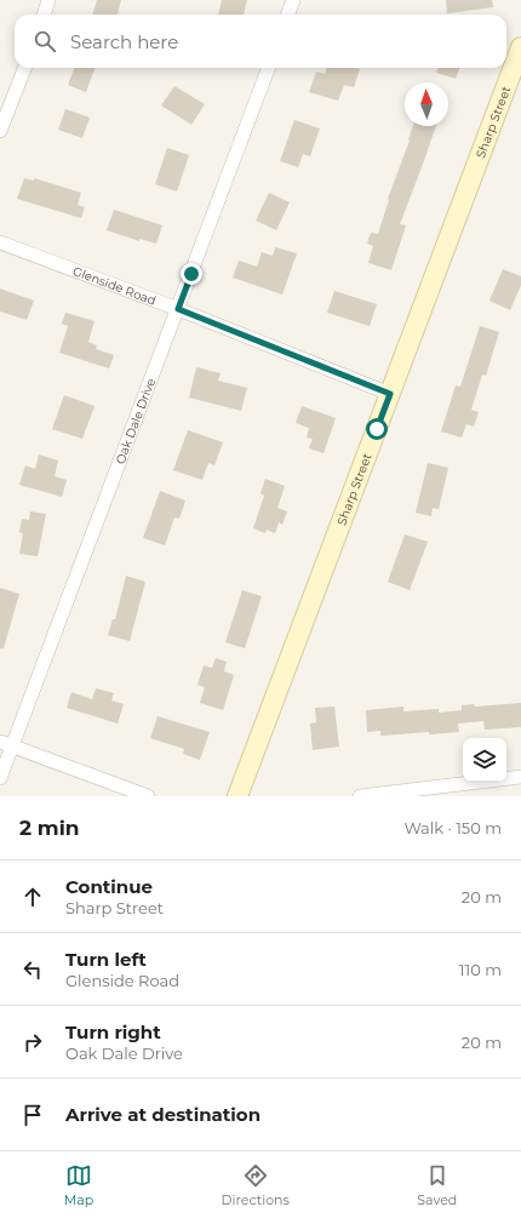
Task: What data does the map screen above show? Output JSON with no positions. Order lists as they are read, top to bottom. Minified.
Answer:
{"streets":{"street":["Sharp Street","Glenside Road","Oak Dale Drive"]},"crossings":[["Sharp Street","Glenside Road"],["Glenside Road","Oak Dale Drive"]],"north":"top","page":{"search":"Search here","heading":["2 min","Walk · 150 m"],"list":[["Continue","Sharp Street","20 m"],["Turn left","Glenside Road","110 m"],["Turn right","Oak Dale Drive","20 m"],"Arrive at destination"],"nav":["Map","Directions","Saved"]}}
